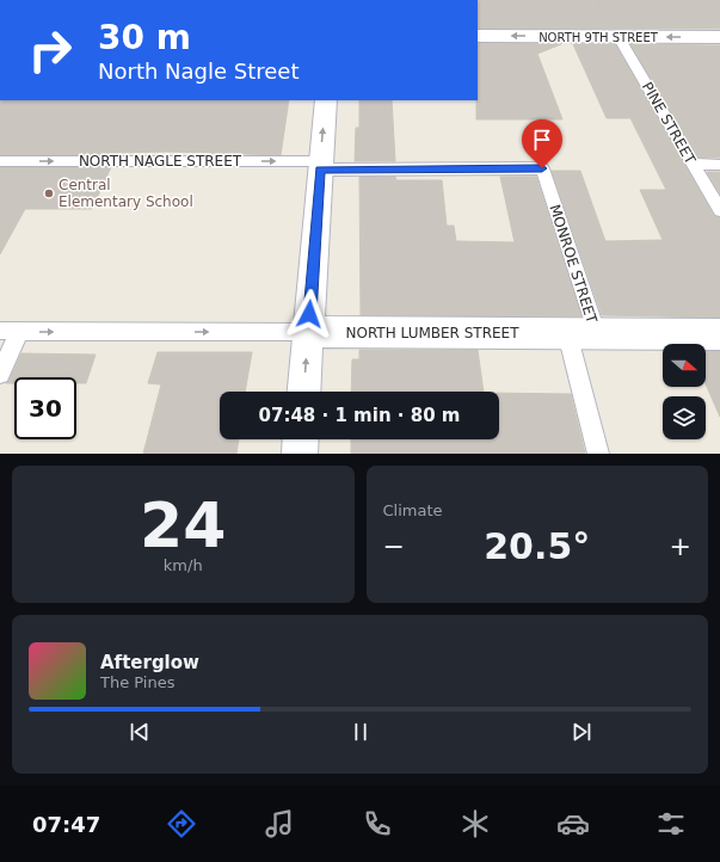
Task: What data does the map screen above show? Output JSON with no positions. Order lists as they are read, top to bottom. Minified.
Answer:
{"streets":{"street":["NORTH 9TH STREET","NORTH LUMBER STREET"],"lane":["PINE STREET","NORTH NAGLE STREET","MONROE STREET"]},"crossings":[["NORTH 9TH STREET","PINE STREET"],["NORTH NAGLE STREET","MONROE STREET"],["MONROE STREET","NORTH LUMBER STREET"]],"one_way":["NORTH 9TH STREET","NORTH NAGLE STREET","NORTH LUMBER STREET"],"places":["Central Elementary School"],"north":"right","page":{"turn":["30 m","North Nagle Street"],"limit":"30","trip":"07:48 · 1 min · 80 m","tile":[["24","km/h"],"Climate"],"heat":["−","20.5°","+"],"song":["Afterglow","The Pines"],"tabs":"07:47"}}
